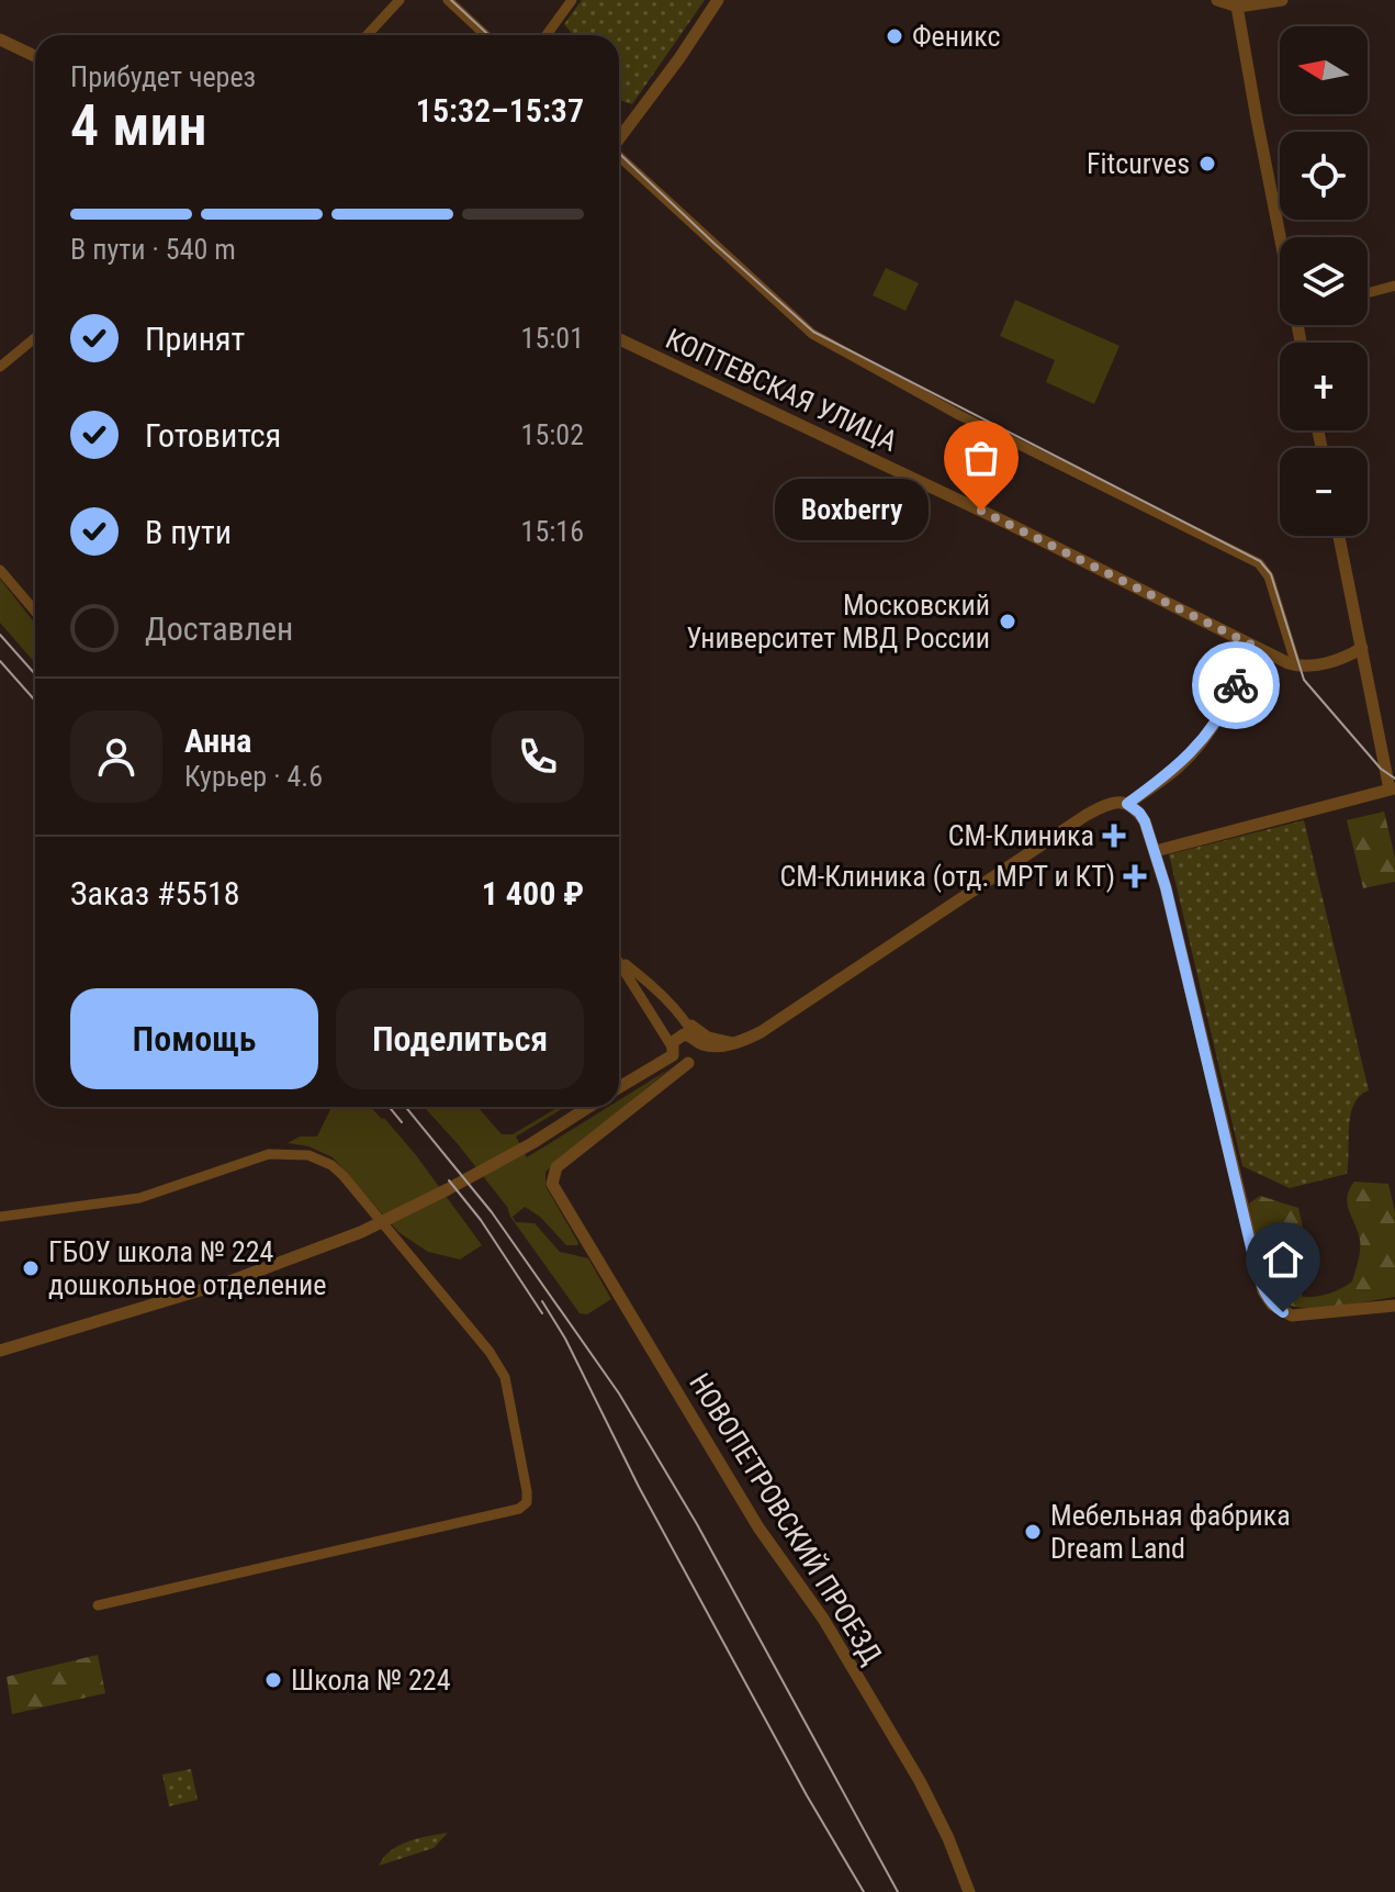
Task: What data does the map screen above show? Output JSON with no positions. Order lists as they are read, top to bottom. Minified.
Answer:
{"streets":{"street":["КОПТЕВСКАЯ УЛИЦА","НОВОПЕТРОВСКИЙ ПРОЕЗД"]},"places":{"other":["Феникс","Fitcurves","Boxberry","Московский Университет МВД России","ГБОУ школа № 224 дошкольное отделение","Мебельная фабрика Dream Land","Школа № 224"],"health":["СМ-Клиника","СМ-Клиника (отд. МРТ и КТ)"]},"north":"left","page":{"map_buttons":["+","−"],"heading":["4 мин","Прибудет через","15:32–15:37"],"panel":["Анна","Курьер · 4.6","Заказ #5518","1 400 ₽"],"bar":"В пути · 540 m","list":[["Принят","15:01"],["Готовится","15:02"],["В пути","15:16"],"Доставлен"],"bubble":"Boxberry","buttons":["Помощь","Поделиться"]}}
